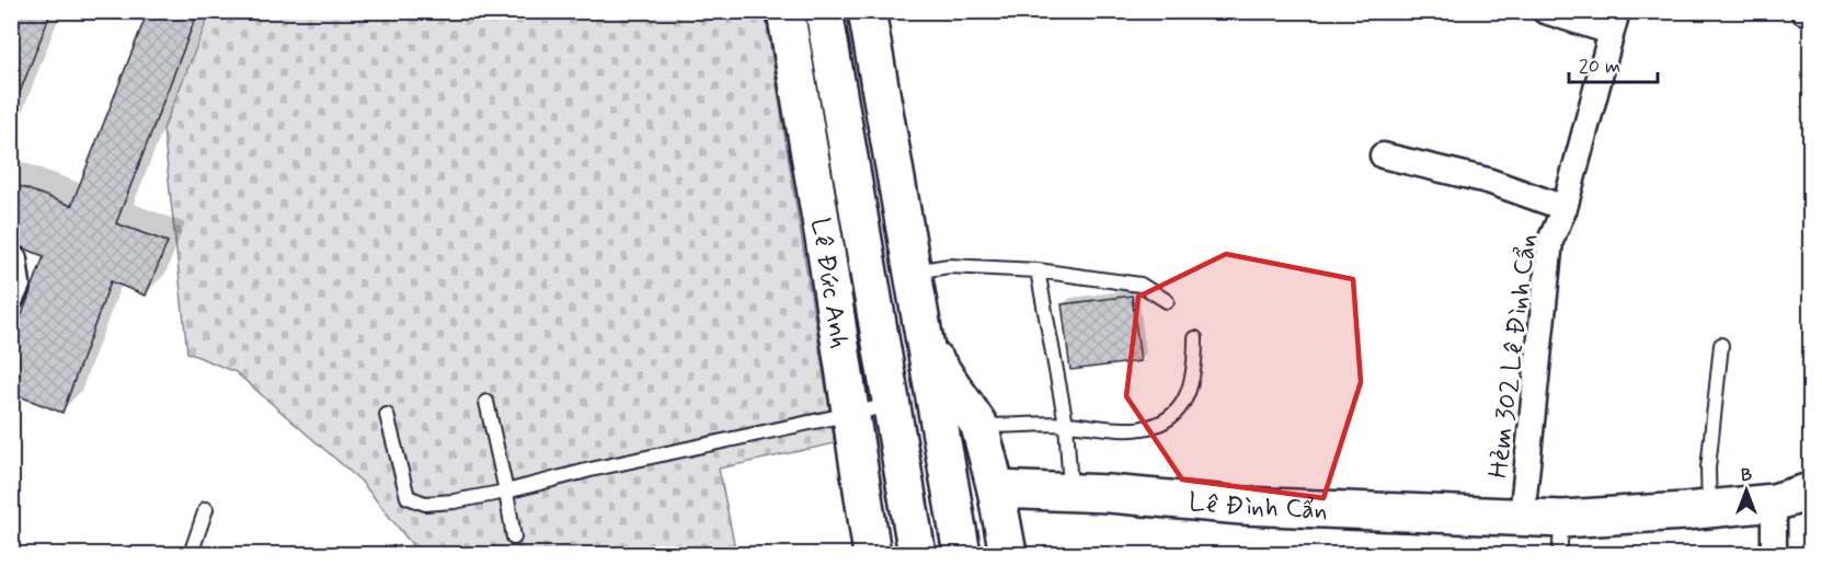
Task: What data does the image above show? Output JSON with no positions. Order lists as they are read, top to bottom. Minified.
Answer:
{"streets":{"main road":["Lê Đức Anh","Lê Đình Cẩn"],"street":["Hẻm 302 Lê Đình Cẩn"]},"crossings":[["Hẻm 302 Lê Đình Cẩn","Lê Đình Cẩn"]],"scale_bar":"20 m","north":"top"}
